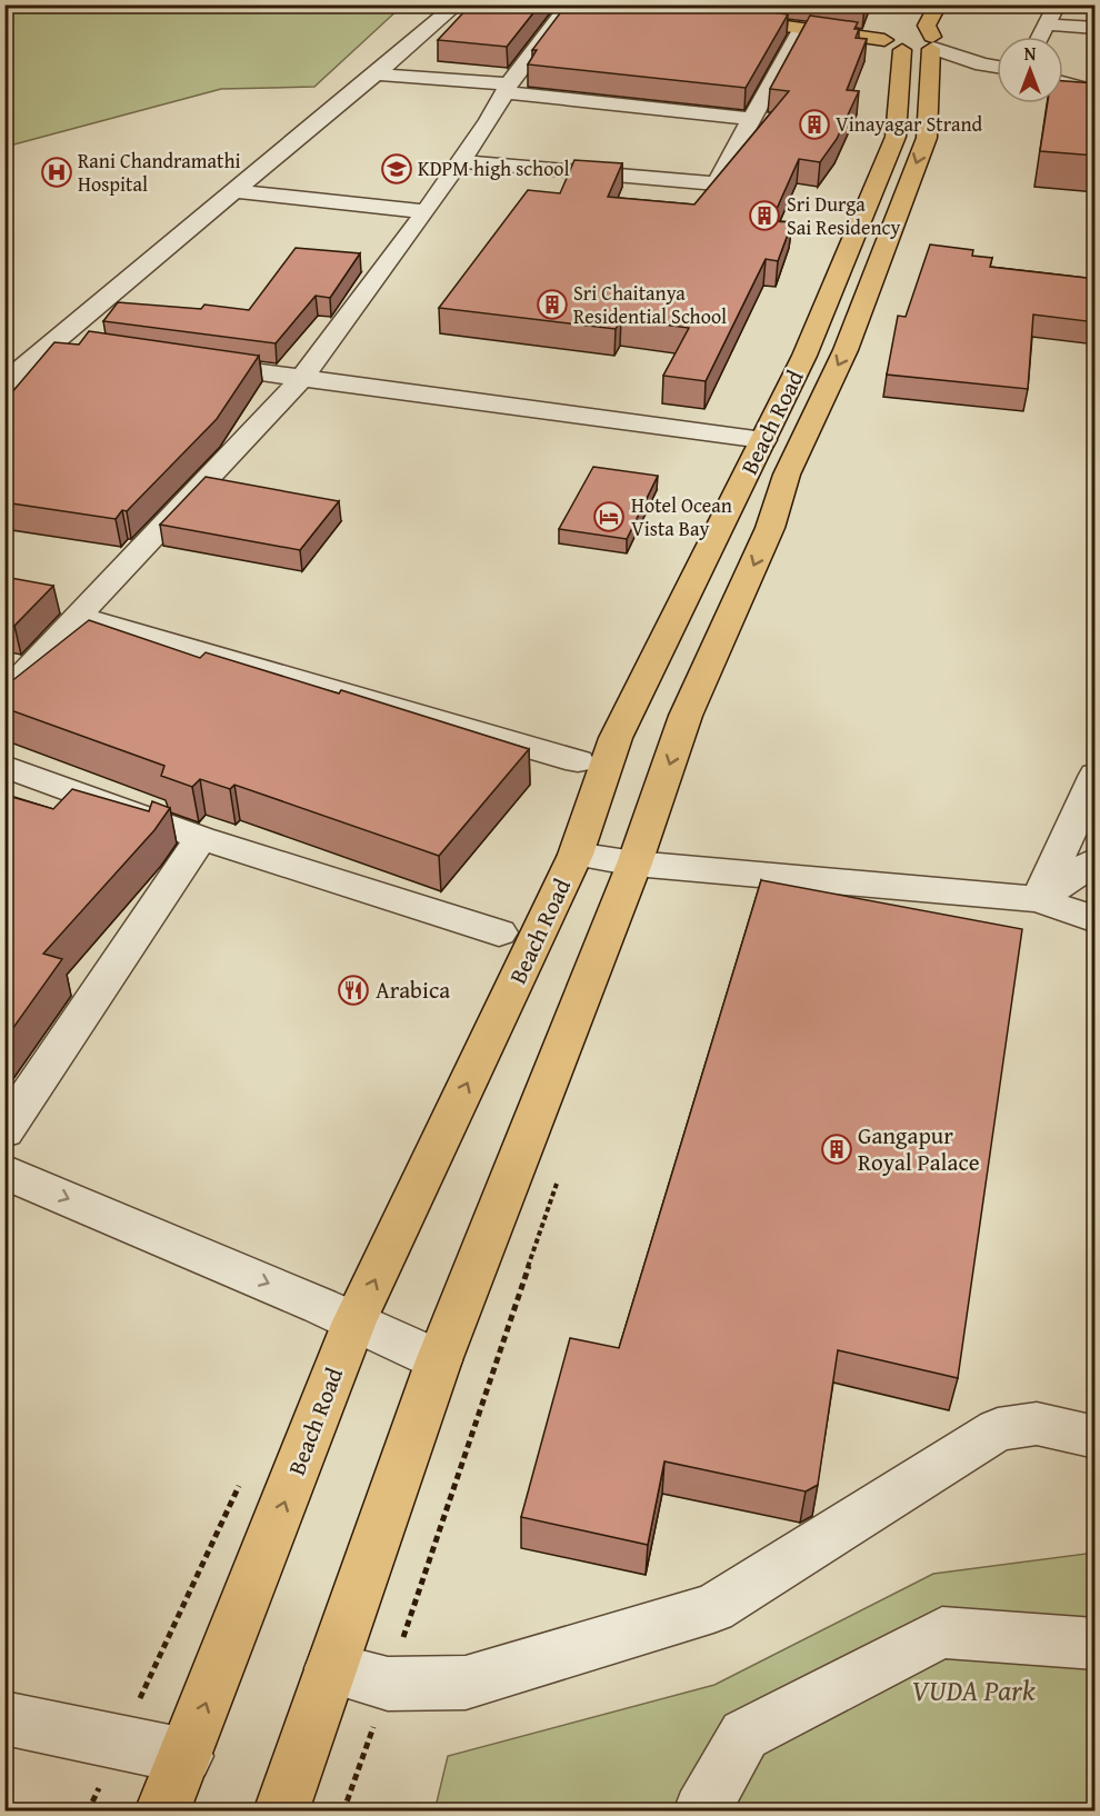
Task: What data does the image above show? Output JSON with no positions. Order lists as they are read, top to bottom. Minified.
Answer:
{"streets":{"main road":["Beach Road"]},"parks":["VUDA Park"],"places":{"building":["Vinayagar Strand","Sri Durga Sai Residency","Sri Chaitanya Residential School","Gangapur Royal Palace"],"school or university":["KDPM high school"],"hospital":["Rani Chandramathi Hospital"],"hotel":["Hotel Ocean Vista Bay"],"restaurant":["Arabica"]},"north":"top"}
